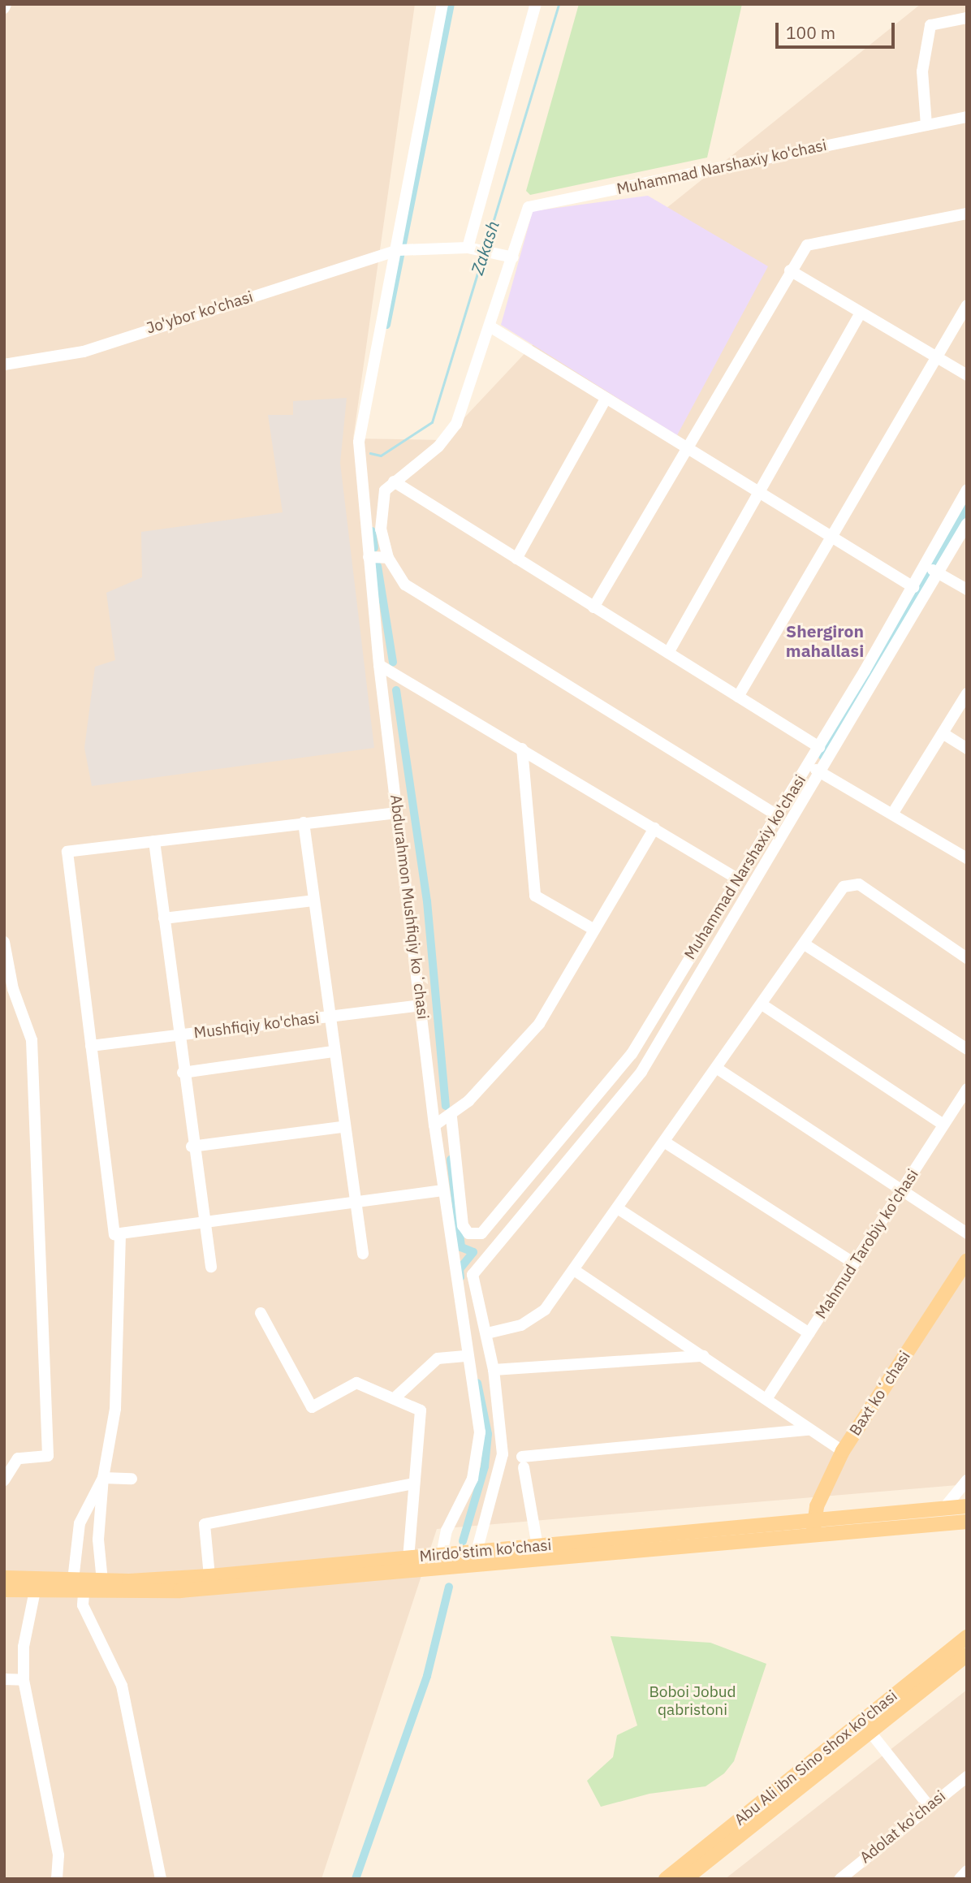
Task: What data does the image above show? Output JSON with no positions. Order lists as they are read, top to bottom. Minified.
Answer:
{"streets":{"main road":["Baxt koʻchasi","Mirdo'stim ko'chasi","Abu Ali ibn Sino shox ko'chasi"],"street":["Muhammad Narshaxiy ko'chasi","Jo'ybor ko'chasi","Abdurahmon Mushfiqiy koʻchasi","Mushfiqiy ko'chasi","Mahmud Tarobiy ko'chasi","Adolat ko'chasi"]},"crossings":[["Jo'ybor ko'chasi","Abdurahmon Mushfiqiy koʻchasi"],["Abdurahmon Mushfiqiy koʻchasi","Mushfiqiy ko'chasi"],["Abdurahmon Mushfiqiy koʻchasi","Mirdo'stim ko'chasi"],["Baxt koʻchasi","Mirdo'stim ko'chasi"]],"districts":["Shergiron mahallasi"],"water":["Zakash"],"parks":["Boboi Jobud qabristoni"],"scale_bar":"100 m"}
